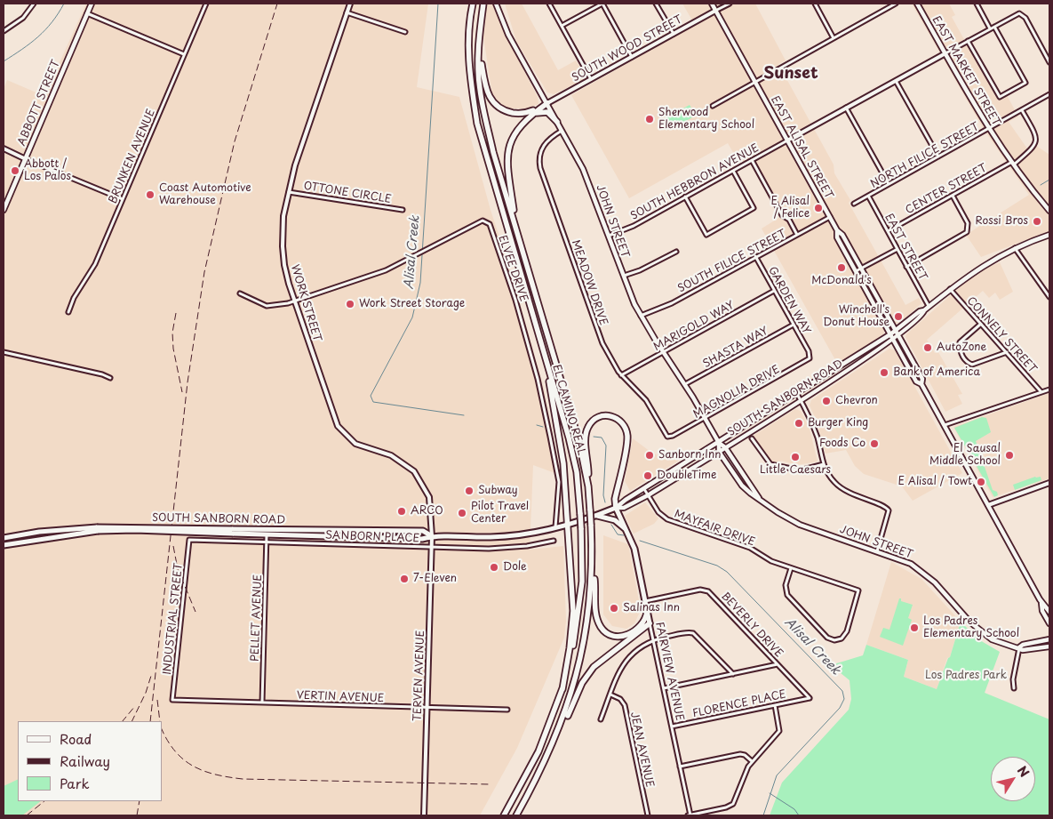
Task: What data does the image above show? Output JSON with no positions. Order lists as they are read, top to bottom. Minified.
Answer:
{"streets":{"highway":["SOUTH SANBORN ROAD","EL CAMINO REAL","FAIRVIEW AVENUE"],"main road":["EAST MARKET STREET","ABBOTT STREET","EAST ALISAL STREET","JOHN STREET"],"street":["SOUTH WOOD STREET","NORTH FILICE STREET","BRUNKEN AVENUE","SOUTH HEBBRON AVENUE","CENTER STREET","OTTONE CIRCLE","EAST STREET","SOUTH FILICE STREET","ELVEE DRIVE","MEADOW DRIVE","GARDEN WAY","WORK STREET","MARIGOLD WAY","CONNELY STREET","SHASTA WAY","MAGNOLIA DRIVE","MAYFAIR DRIVE","SANBORN PLACE","PELLET AVENUE","INDUSTRIAL STREET","BEVERLY DRIVE","TERVEN AVENUE","VERTIN AVENUE","FLORENCE PLACE","JEAN AVENUE"]},"crossings":[["SOUTH WOOD STREET","EAST ALISAL STREET"],["SOUTH WOOD STREET","JOHN STREET"],["EAST MARKET STREET","NORTH FILICE STREET"],["EAST MARKET STREET","CENTER STREET"],["EAST ALISAL STREET","SOUTH HEBBRON AVENUE"],["EAST ALISAL STREET","SOUTH FILICE STREET"],["EAST ALISAL STREET","SOUTH SANBORN ROAD"],["NORTH FILICE STREET","CENTER STREET"],["NORTH FILICE STREET","EAST STREET"],["SOUTH HEBBRON AVENUE","JOHN STREET"],["CENTER STREET","EAST STREET"],["OTTONE CIRCLE","WORK STREET"],["JOHN STREET","SOUTH FILICE STREET"],["JOHN STREET","MEADOW DRIVE"],["JOHN STREET","MARIGOLD WAY"],["JOHN STREET","SHASTA WAY"],["JOHN STREET","MAGNOLIA DRIVE"],["JOHN STREET","SOUTH SANBORN ROAD"],["SOUTH FILICE STREET","GARDEN WAY"],["ELVEE DRIVE","WORK STREET"],["ELVEE DRIVE","SOUTH SANBORN ROAD"],["MEADOW DRIVE","MARIGOLD WAY"],["MEADOW DRIVE","MAGNOLIA DRIVE"],["GARDEN WAY","MARIGOLD WAY"],["GARDEN WAY","SHASTA WAY"],["GARDEN WAY","MAGNOLIA DRIVE"],["WORK STREET","SOUTH SANBORN ROAD"],["WORK STREET","TERVEN AVENUE"],["SOUTH SANBORN ROAD","MAYFAIR DRIVE"],["SOUTH SANBORN ROAD","PELLET AVENUE"],["SOUTH SANBORN ROAD","FAIRVIEW AVENUE"],["SOUTH SANBORN ROAD","TERVEN AVENUE"],["SANBORN PLACE","PELLET AVENUE"],["SANBORN PLACE","INDUSTRIAL STREET"],["SANBORN PLACE","TERVEN AVENUE"],["PELLET AVENUE","VERTIN AVENUE"],["INDUSTRIAL STREET","VERTIN AVENUE"],["BEVERLY DRIVE","FAIRVIEW AVENUE"],["BEVERLY DRIVE","FLORENCE PLACE"],["FAIRVIEW AVENUE","FLORENCE PLACE"],["TERVEN AVENUE","VERTIN AVENUE"]],"districts":["Sunset"],"water":["Alisal Creek"],"parks":["Los Padres Park"],"places":["Sherwood Elementary School","Abbott / Los Palos","Coast Automotive Warehouse","E Alisal / Felice","Rossi Bros","McDonald's","Work Street Storage","Winchell's Donut House","AutoZone","Bank of America","Chevron","Burger King","Foods Co","Sanborn Inn","El Sausal Middle School","Little Caesars","DoubleTime","E Alisal / Towt","Subway","ARCO","Pilot Travel Center","Dole","7-Eleven","Salinas Inn","Los Padres Elementary School"],"legend":["Road","Railway","Park"],"north":"top right"}
